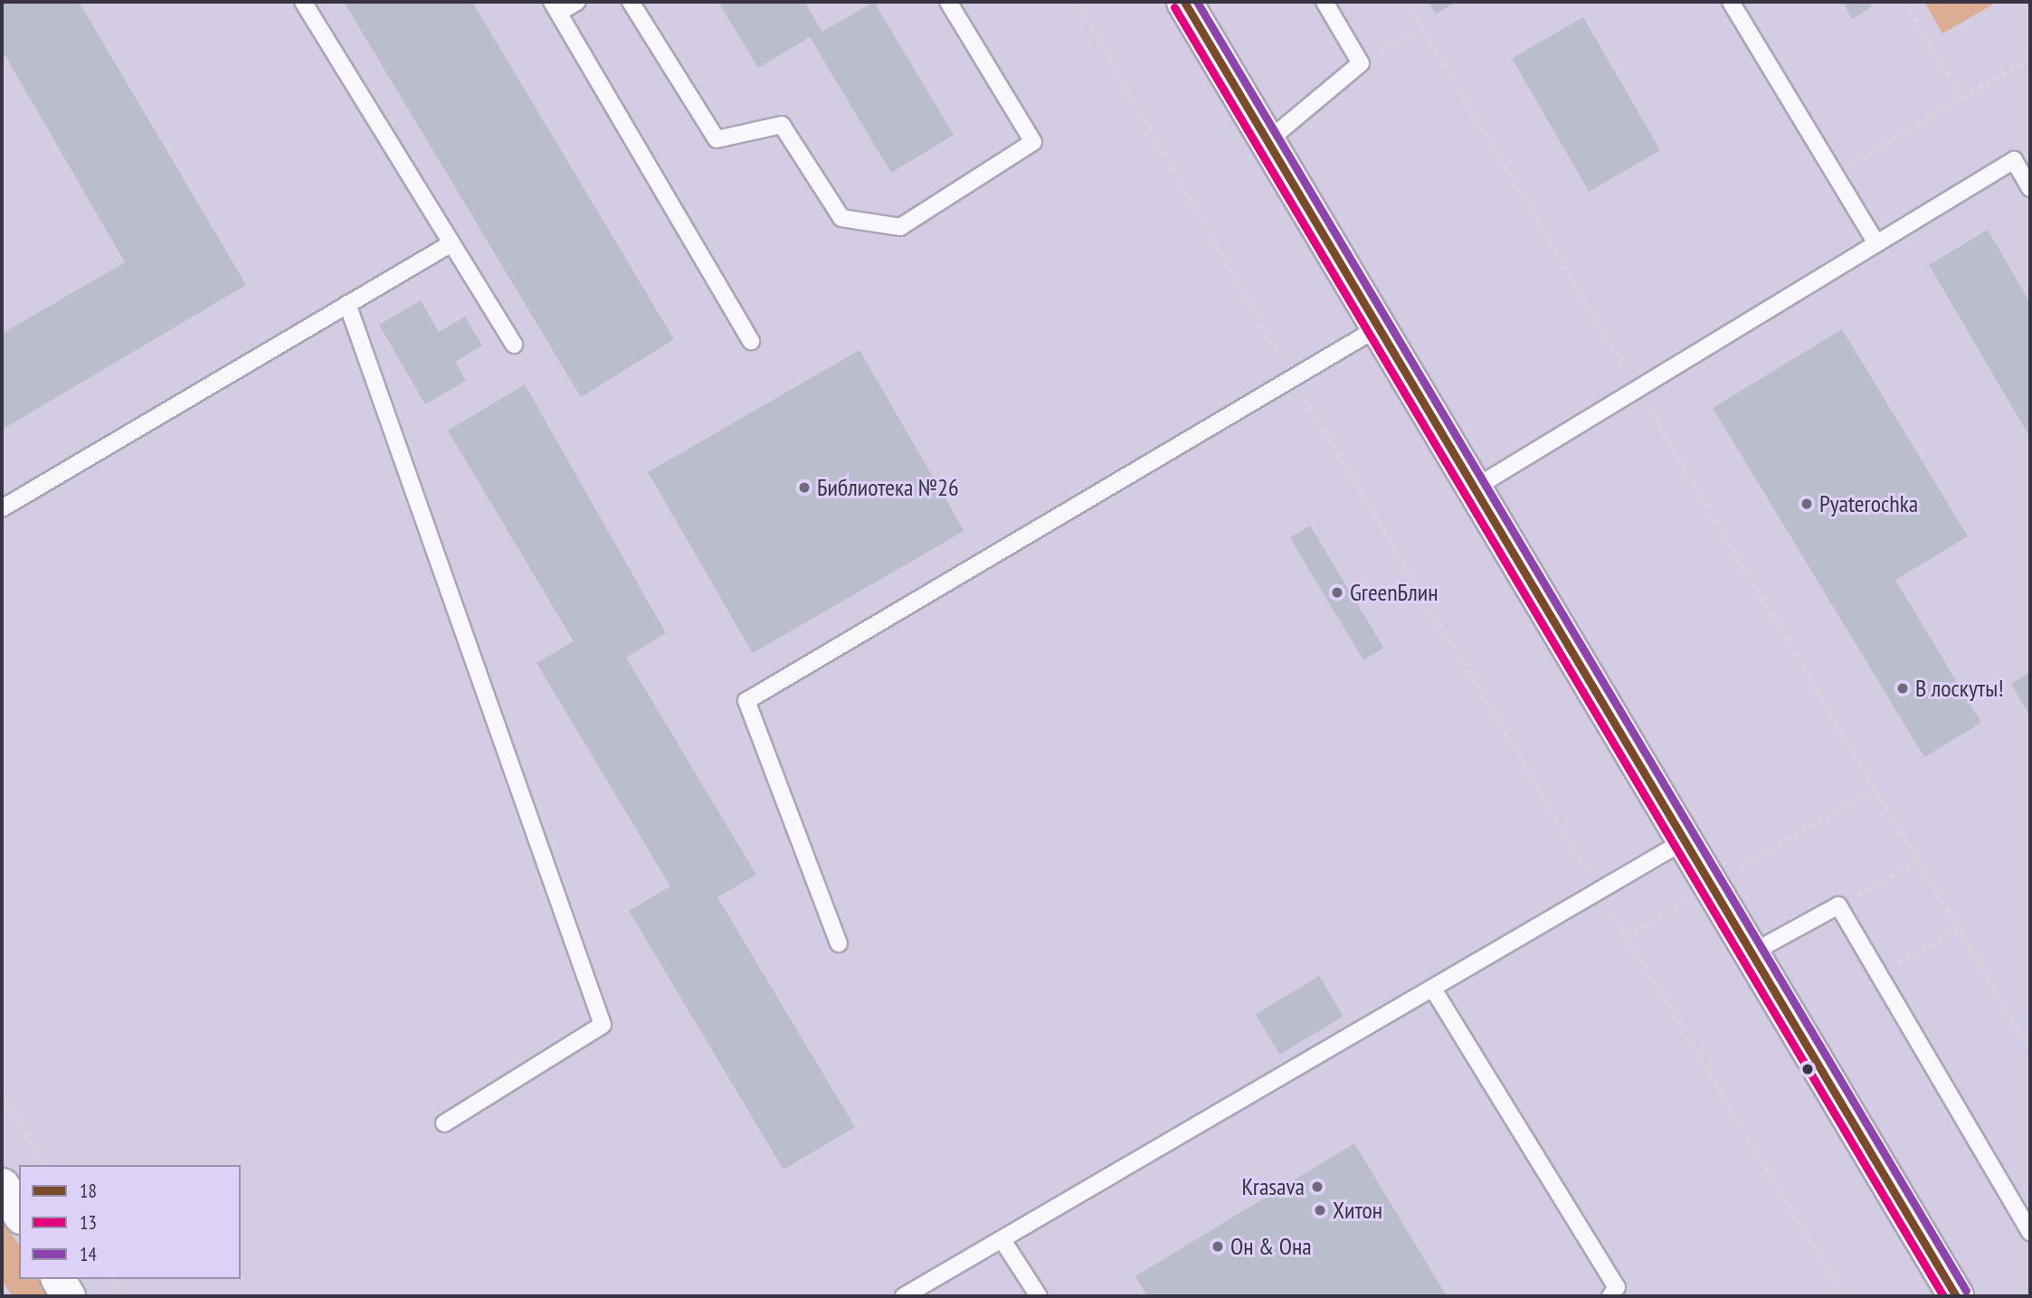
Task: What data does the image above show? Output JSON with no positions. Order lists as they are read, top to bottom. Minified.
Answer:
{"places":["Библиотека №26","Pyaterochka","GreenБлин","В лоскуты!","Krasava","Хитон","Он & Она"],"lines":["transit line 18","transit line 14","transit line 13"],"legend":["18","13","14"]}
